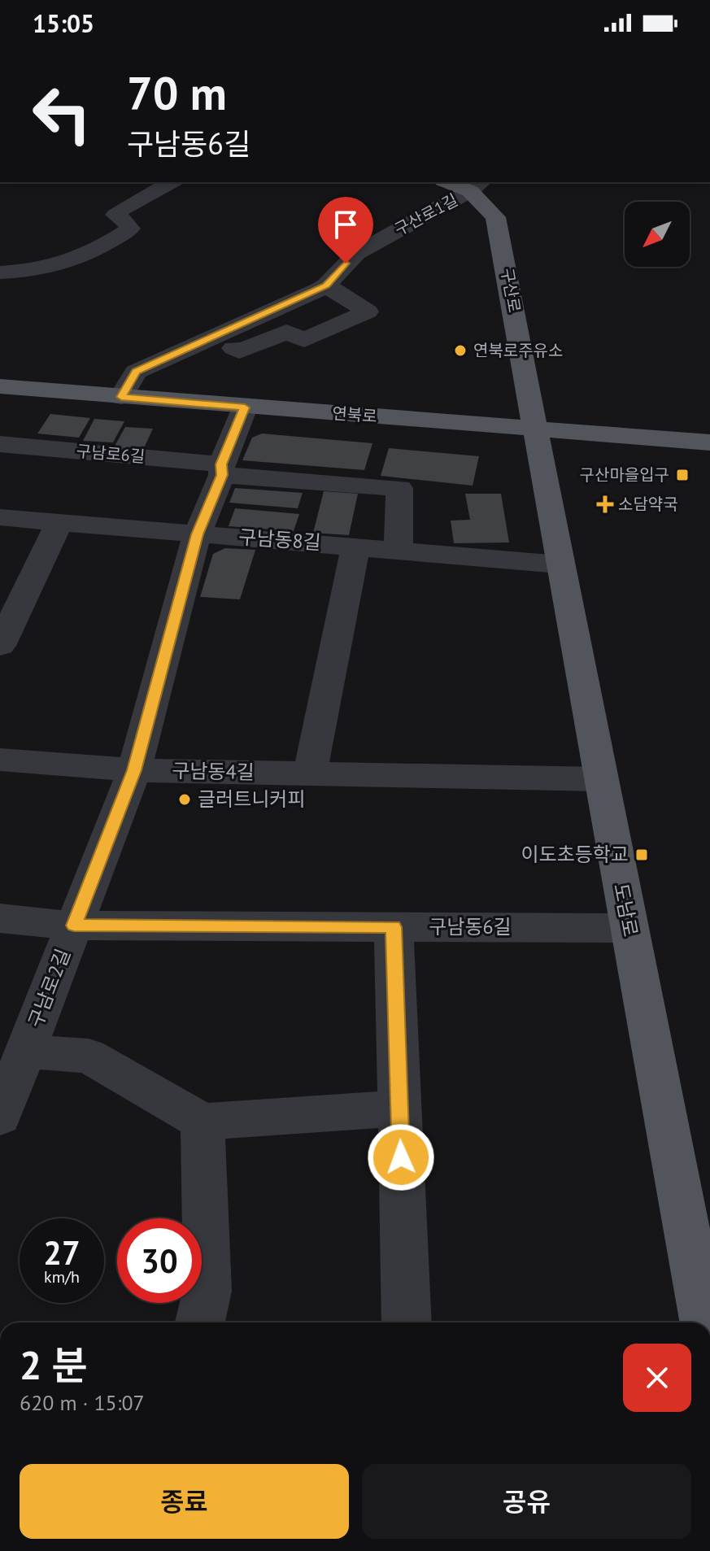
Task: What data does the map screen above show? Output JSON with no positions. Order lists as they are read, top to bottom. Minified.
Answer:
{"streets":{"main road":["구산로","연북로","도남로"],"street":["구산로1길","구남로6길","구남동8길","구남동4길","구남동6길","구남로2길"]},"crossings":[["구산로1길","구산로"],["구산로1길","연북로"],["구산로","연북로"],["구산로","도남로"],["연북로","도남로"],["연북로","구남로2길"],["구남로6길","구남동8길"],["구남로6길","구남로2길"],["구남동8길","도남로"],["구남동8길","구남로2길"],["구남동4길","도남로"],["구남동4길","구남로2길"],["도남로","구남동6길"],["구남동6길","구남로2길"]],"places":{"other":["연북로주유소","글러트니커피"],"transit":["구산마을입구","이도초등학교"],"health":["소담약국"]},"north":"bottom left","page":{"status":"15:05","turn":["70 m","구남동6길"],"speed":"27 km/h","limit":"30","heading":["2 분","620 m · 15:07"],"buttons":["종료","공유"]}}
